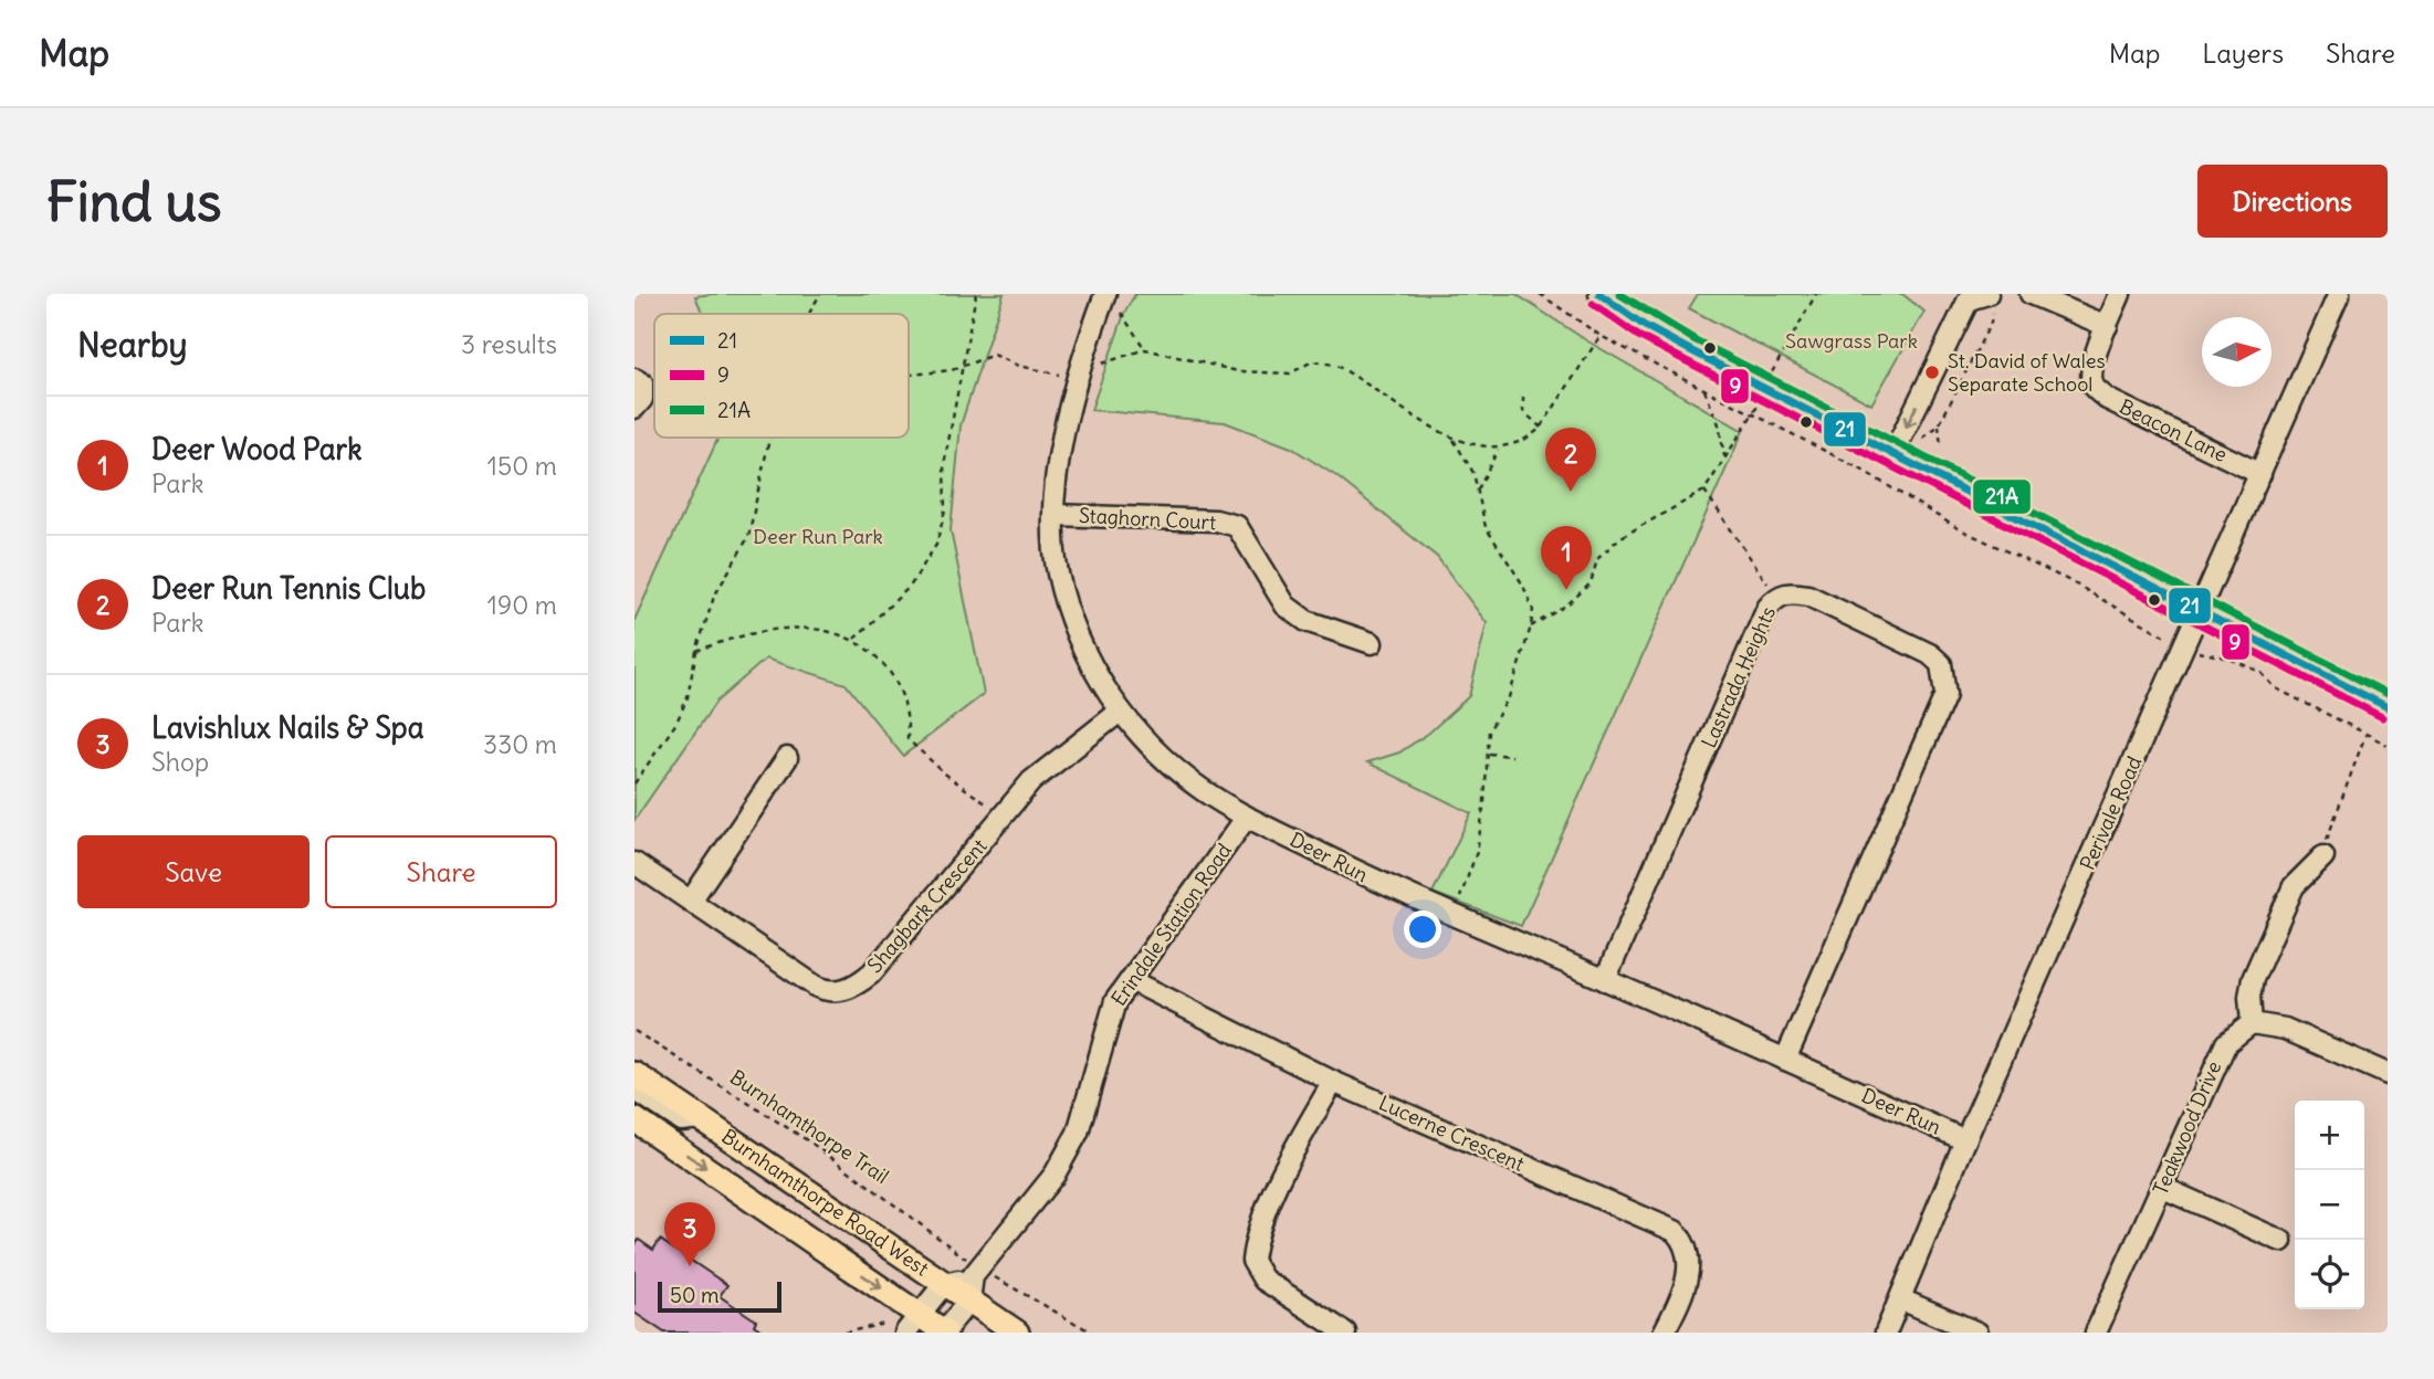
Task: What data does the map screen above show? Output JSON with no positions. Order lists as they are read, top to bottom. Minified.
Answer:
{"streets":{"main road":["Burnhamthorpe Road West"],"street":["Beacon Lane","Staghorn Court","Lastrada Heights","Perivale Road","Deer Run","Shagbark Crescent","Erindale Station Road","Teakwood Drive","Lucerne Crescent"],"path":["Burnhamthorpe Trail"]},"crossings":[["Beacon Lane","Perivale Road"],["Staghorn Court","Deer Run"],["Lastrada Heights","Deer Run"],["Perivale Road","Deer Run"],["Deer Run","Shagbark Crescent"],["Deer Run","Erindale Station Road"],["Erindale Station Road","Lucerne Crescent"]],"parks":["Sawgrass Park","Deer Run Park"],"places":["St. David of Wales Separate School"],"lines":["transit line 21","transit line 21A","transit line 9"],"legend":["21","9","21A"],"scale_bar":"50 m","north":"right","page":{"header":"Map","nav":["Map","Layers","Share"],"buttons":["Directions",["Save","Share"]],"title":"Find us","heading":["Nearby","3 results"],"list":[{"mark":"1","name":"Deer Wood Park","note":"Park","value":"150 m"},{"mark":"2","name":"Deer Run Tennis Club","note":"Park","value":"190 m"},{"mark":"3","name":"Lavishlux Nails & Spa","note":"Shop","value":"330 m"}],"pins":["2","1","3"],"map_buttons":["+","−"],"scale":"50 m"}}
